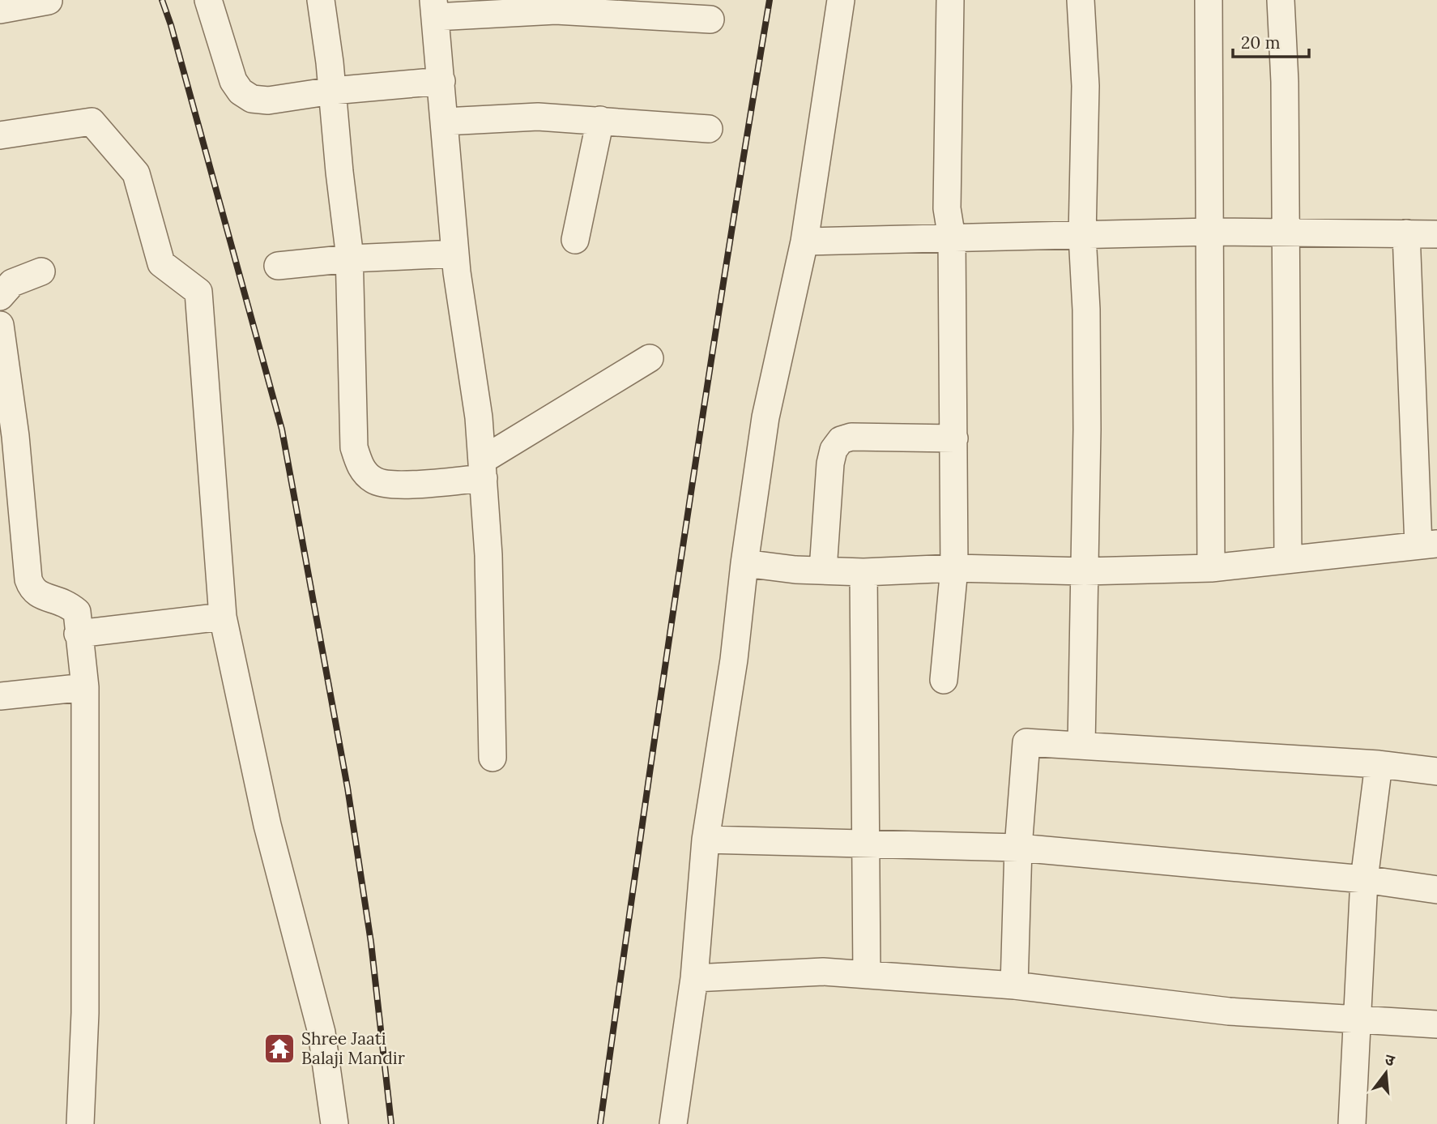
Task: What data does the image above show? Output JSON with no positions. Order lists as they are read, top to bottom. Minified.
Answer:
{"places":{"temple":["Shree Jaati Balaji Mandir"]},"scale_bar":"20 m","north":"top"}
